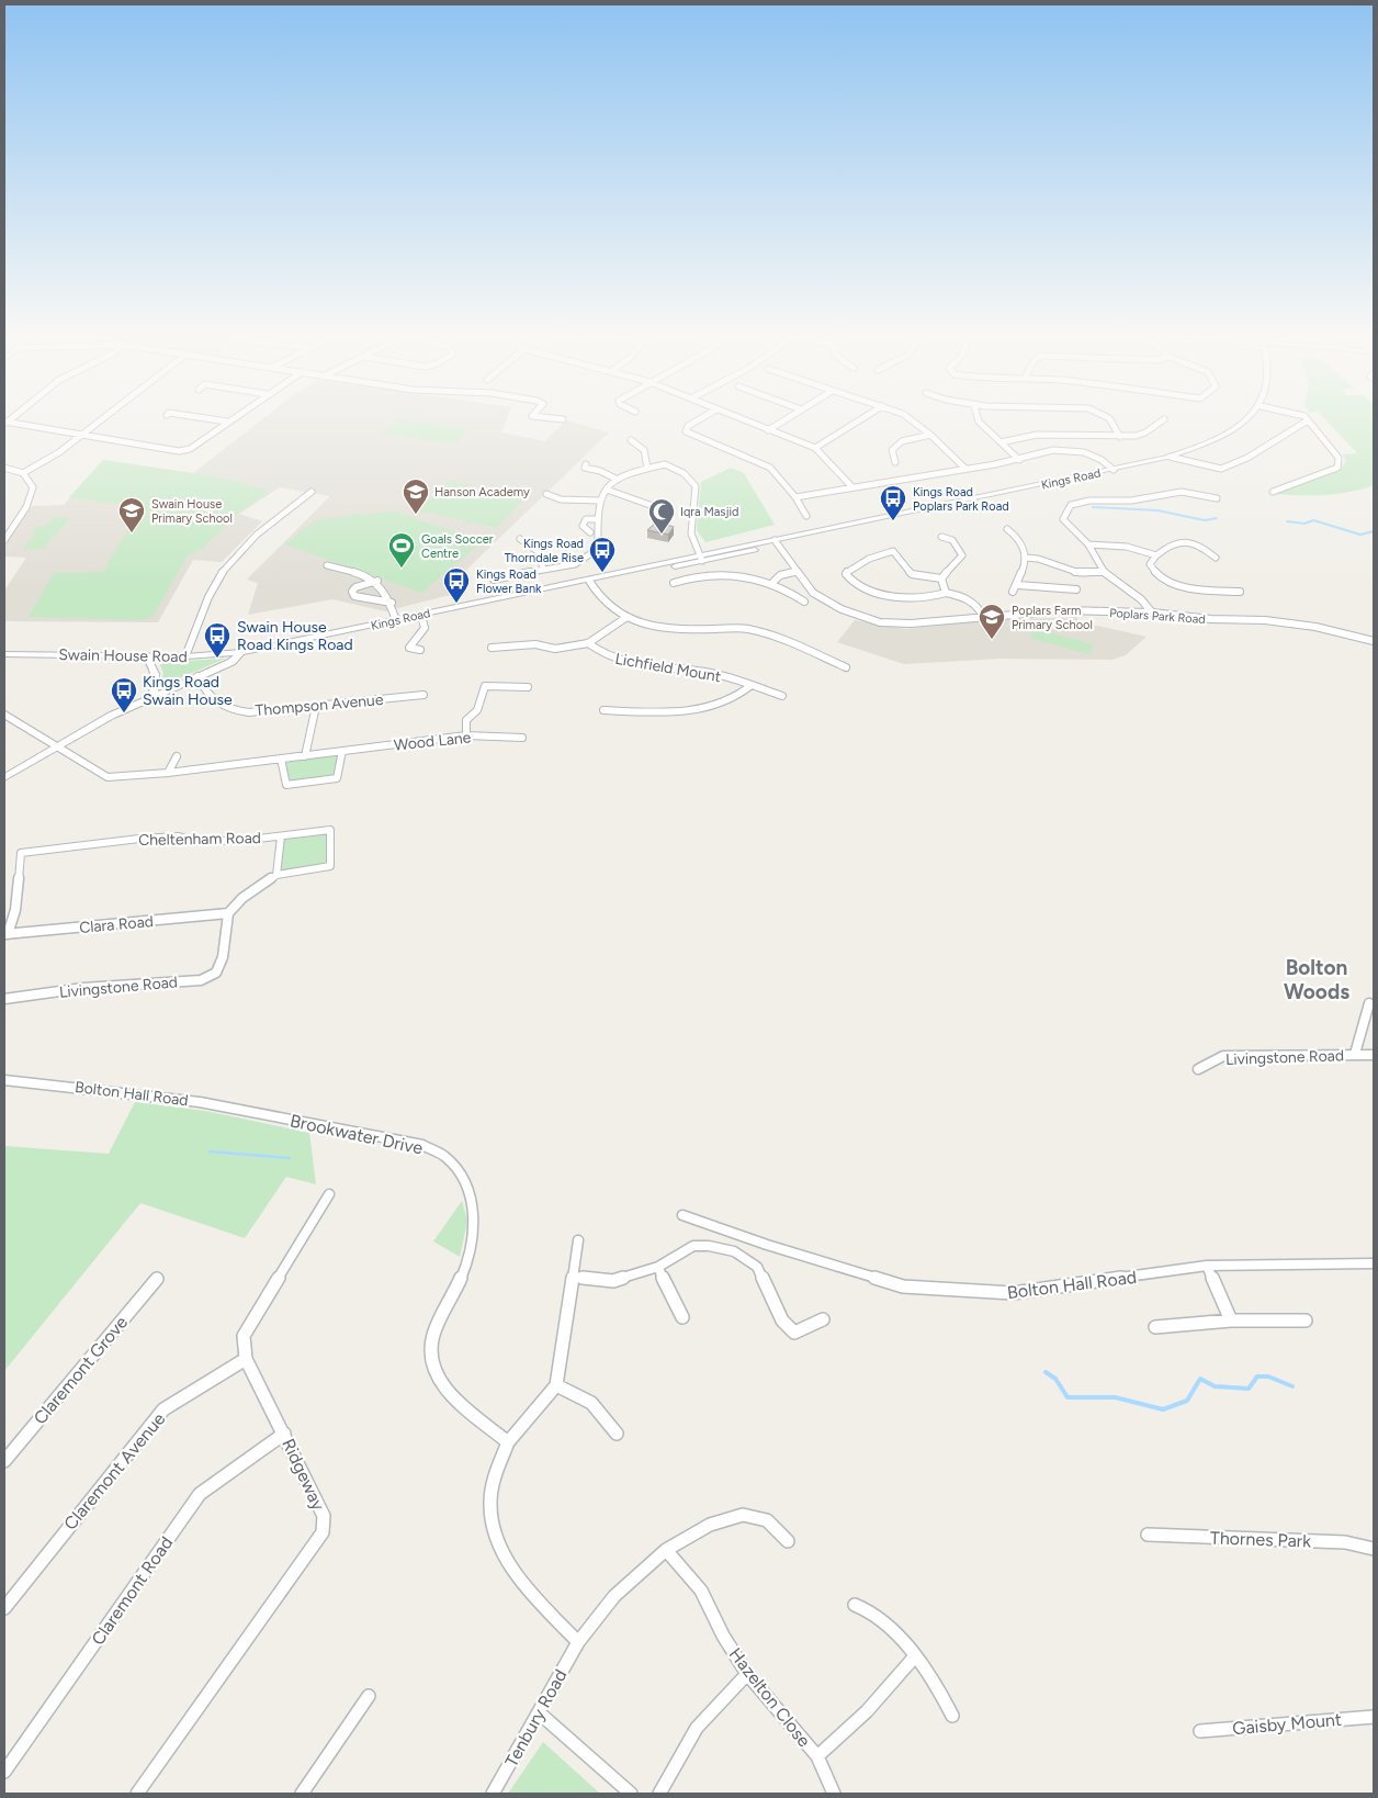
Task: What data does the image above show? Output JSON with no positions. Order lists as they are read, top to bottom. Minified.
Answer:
{"streets":{"street":["Kings Road","Poplars Park Road","Swain House Road","Lichfield Mount","Thompson Avenue","Wood Lane","Cheltenham Road","Clara Road","Livingstone Road","Bolton Hall Road","Brookwater Drive","Claremont Grove","Claremont Avenue","Ridgeway","Thornes Park","Claremont Road","Hazelton Close","Tenbury Road","Gaisby Mount"]},"crossings":[["Kings Road","Poplars Park Road"],["Kings Road","Swain House Road"],["Kings Road","Thompson Avenue"],["Kings Road","Wood Lane"],["Cheltenham Road","Clara Road"],["Cheltenham Road","Livingstone Road"],["Clara Road","Livingstone Road"],["Bolton Hall Road","Brookwater Drive"],["Claremont Avenue","Ridgeway"],["Ridgeway","Claremont Road"],["Hazelton Close","Tenbury Road"]],"districts":["Bolton Woods"],"places":{"school or university":["Hanson Academy","Swain House Primary School","Poplars Farm Primary School"],"bus stop":["Kings Road Poplars Park Road","Kings Road Thorndale Rise","Kings Road Flower Bank","Swain House Road Kings Road","Kings Road Swain House"],"mosque":["Iqra Masjid"],"sports":["Goals Soccer Centre"]}}
